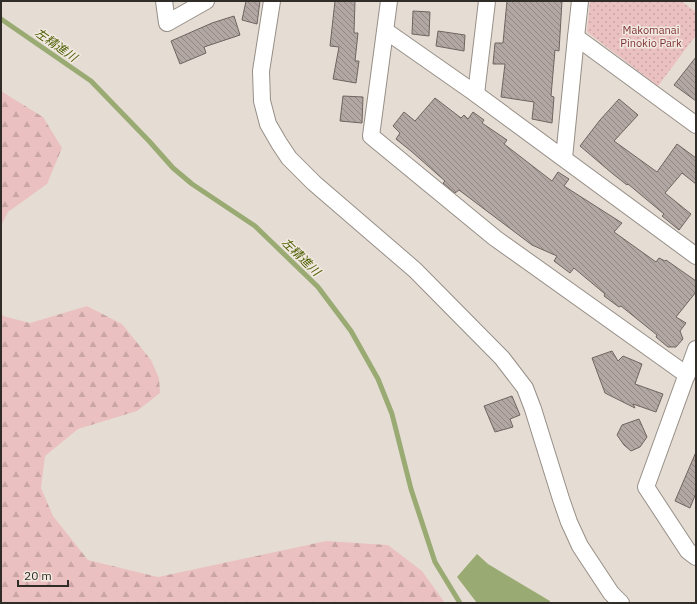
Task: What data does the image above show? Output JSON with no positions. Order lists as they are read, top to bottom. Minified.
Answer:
{"water":["左精進川"],"parks":["Makomanai Pinokio Park"],"scale_bar":"20 m"}
